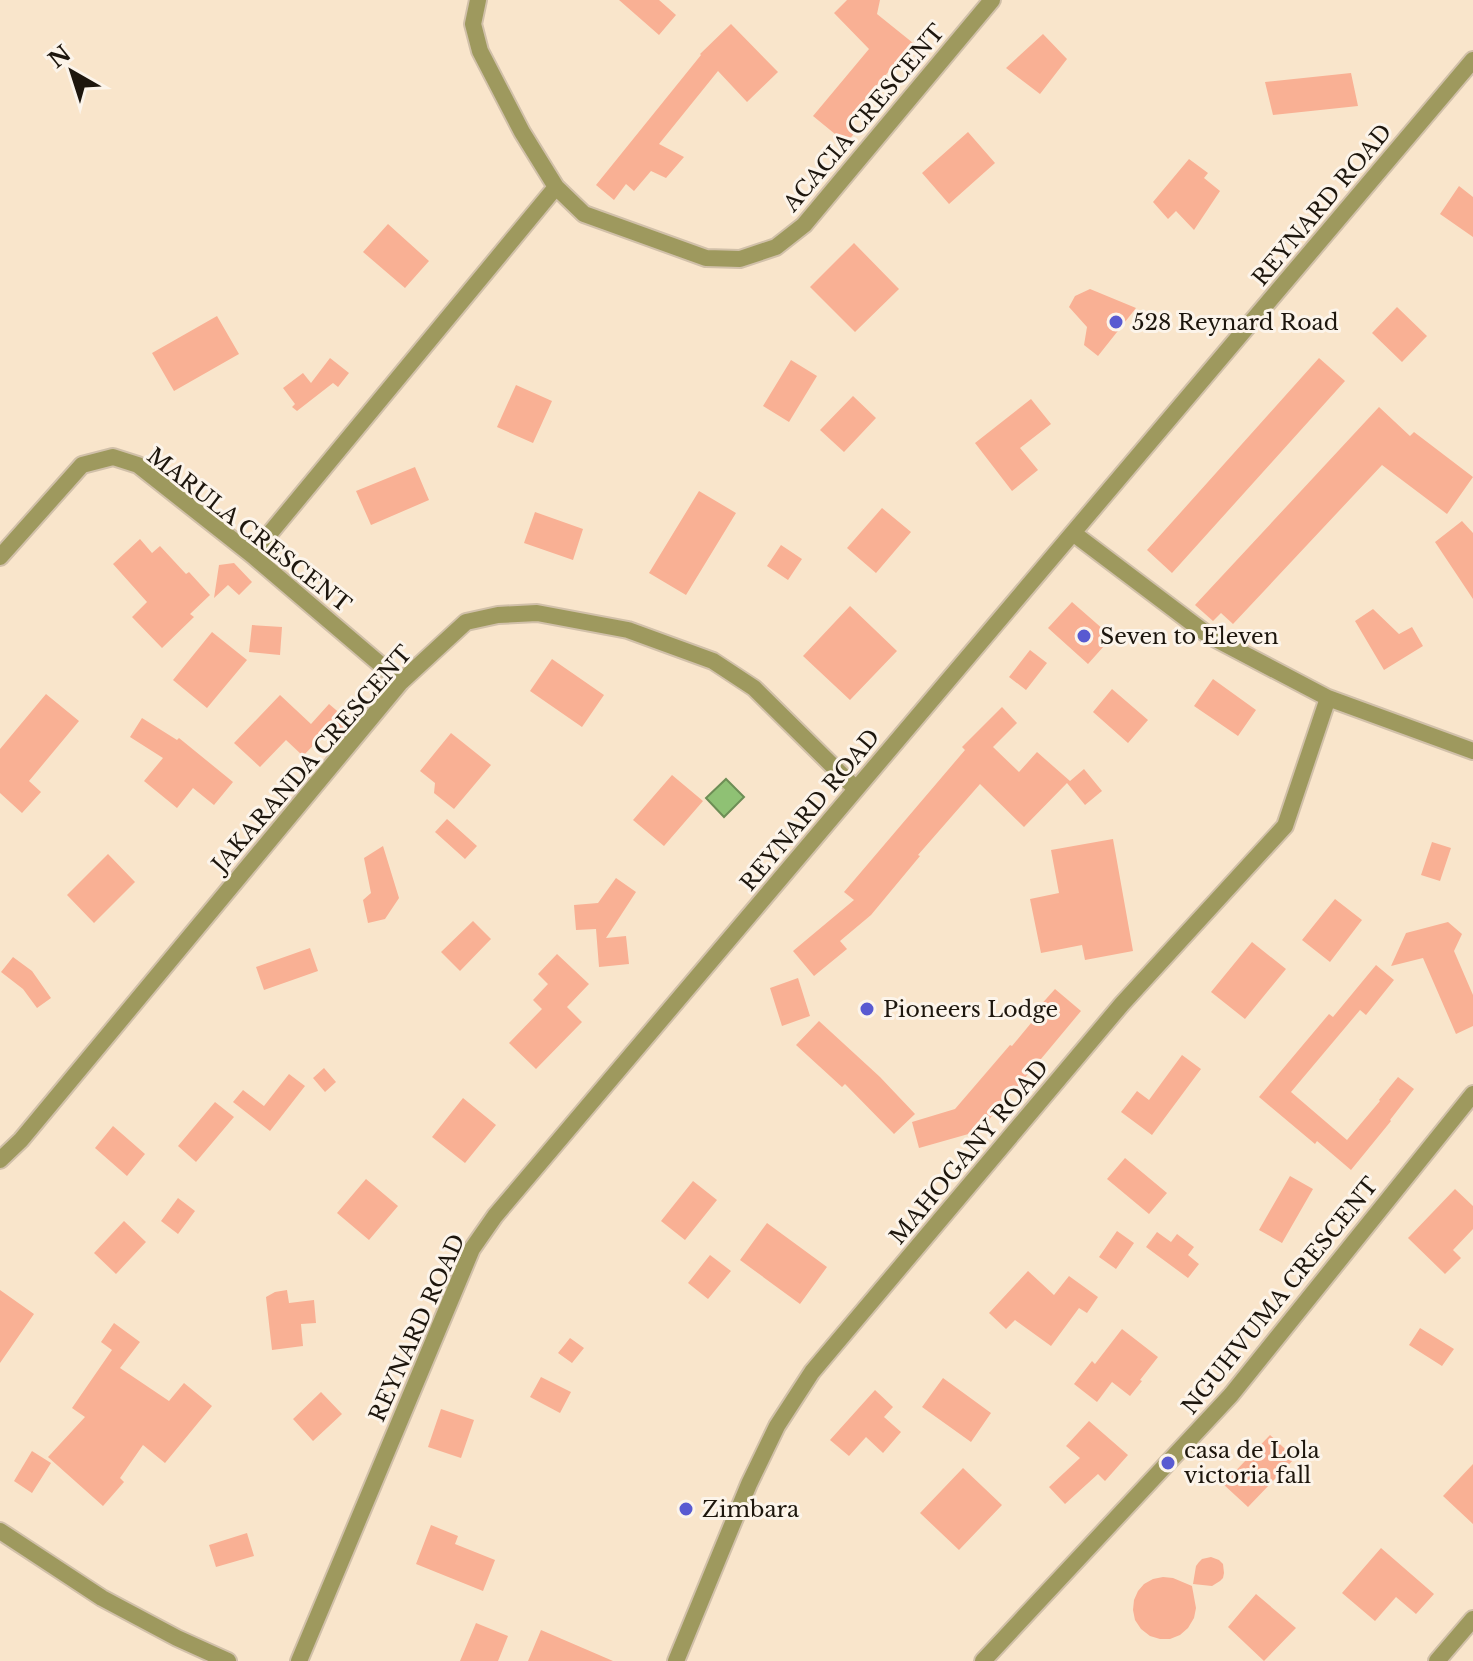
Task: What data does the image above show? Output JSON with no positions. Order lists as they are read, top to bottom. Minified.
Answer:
{"streets":{"street":["ACACIA CRESCENT","REYNARD ROAD","MARULA CRESCENT","JAKARANDA CRESCENT","MAHOGANY ROAD","NGUHVUMA CRESCENT"]},"crossings":[["REYNARD ROAD","JAKARANDA CRESCENT"],["MARULA CRESCENT","JAKARANDA CRESCENT"]],"places":["528 Reynard Road","Seven to Eleven","Pioneers Lodge","casa de Lola victoria fall","Zimbara"],"north":"top left"}
